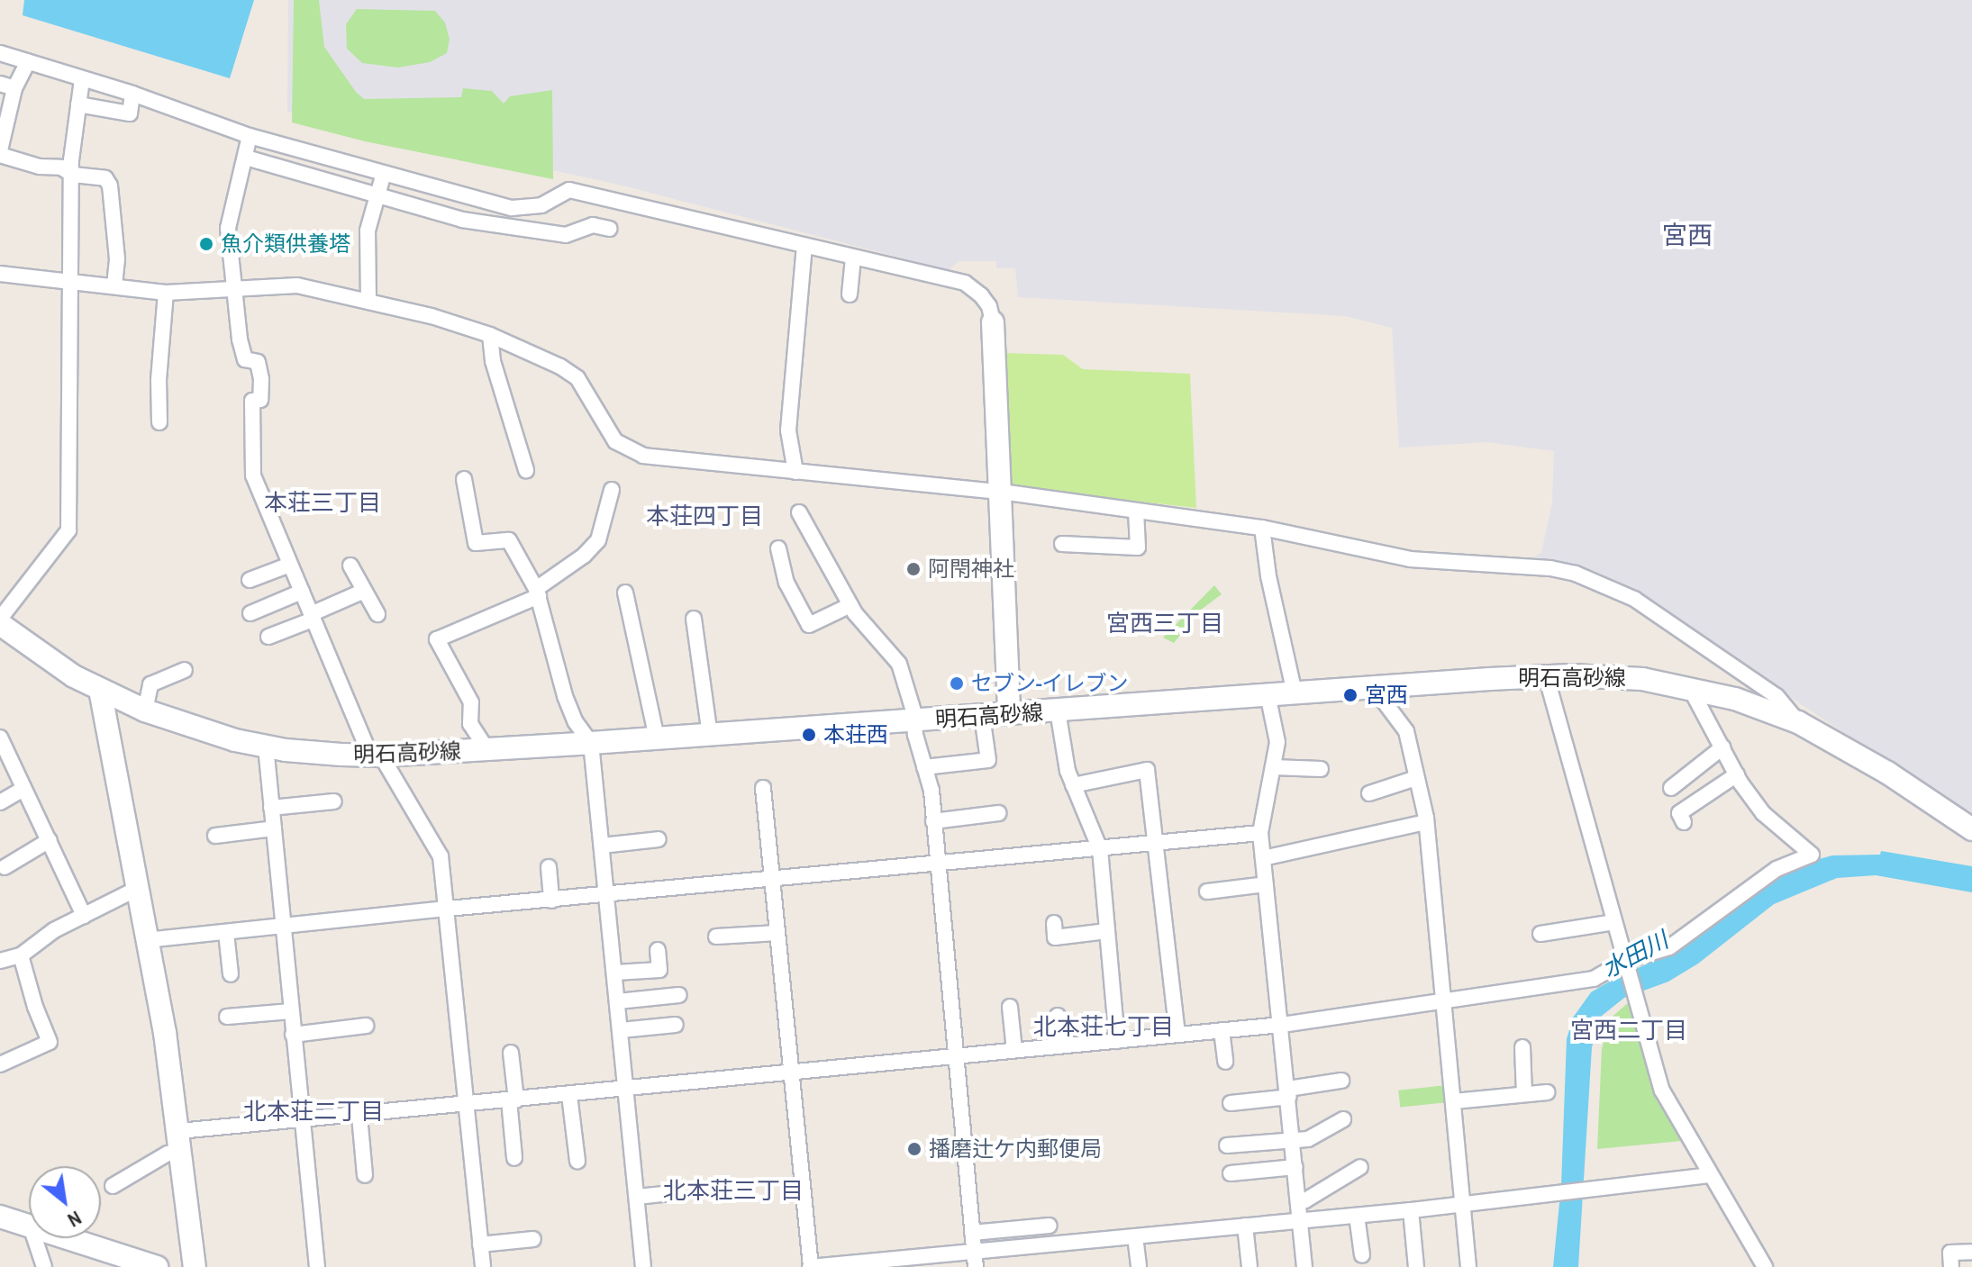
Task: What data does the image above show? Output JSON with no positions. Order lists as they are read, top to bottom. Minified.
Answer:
{"streets":{"main road":["明石高砂線"]},"districts":["宮西","本荘三丁目","本荘四丁目","宮西三丁目","北本荘七丁目","宮西二丁目","北本荘二丁目","北本荘三丁目"],"water":["水田川"],"places":["魚介類供養塔","阿閇神社","セブン-イレブン","宮西","本荘西","播磨辻ケ内郵便局"],"north":"bottom right"}
